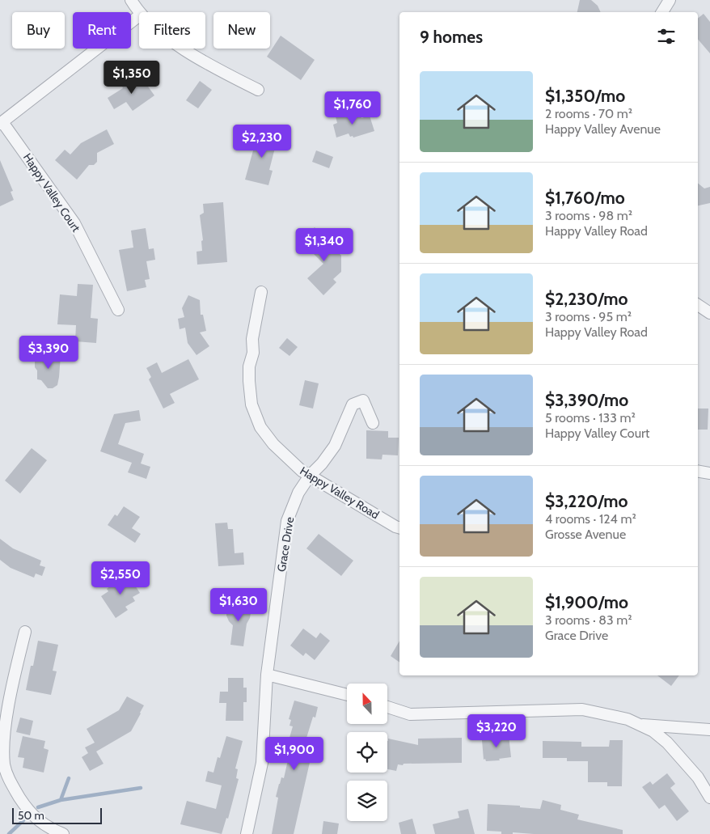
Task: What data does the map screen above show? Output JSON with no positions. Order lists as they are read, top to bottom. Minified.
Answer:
{"streets":{"street":["Happy Valley Court","Happy Valley Road","Grace Drive"]},"crossings":[["Happy Valley Road","Grace Drive"]],"scale_bar":"50 m","north":"top","page":{"chip":["Buy","Rent","Filters","New"],"heading":"9 homes","price":["$1,350","$1,760","$2,230","$1,340","$3,390","$2,550","$1,630","$3,220","$1,900"],"list":[{"name":"$1,350/mo","note":"2 rooms · 70 m² · Happy Valley Avenue"},{"name":"$1,760/mo","note":"3 rooms · 98 m² · Happy Valley Road"},{"name":"$2,230/mo","note":"3 rooms · 95 m² · Happy Valley Road"},{"name":"$3,390/mo","note":"5 rooms · 133 m² · Happy Valley Court"},{"name":"$3,220/mo","note":"4 rooms · 124 m² · Grosse Avenue"},{"name":"$1,900/mo","note":"3 rooms · 83 m² · Grace Drive"}],"scale":"50 m"}}
